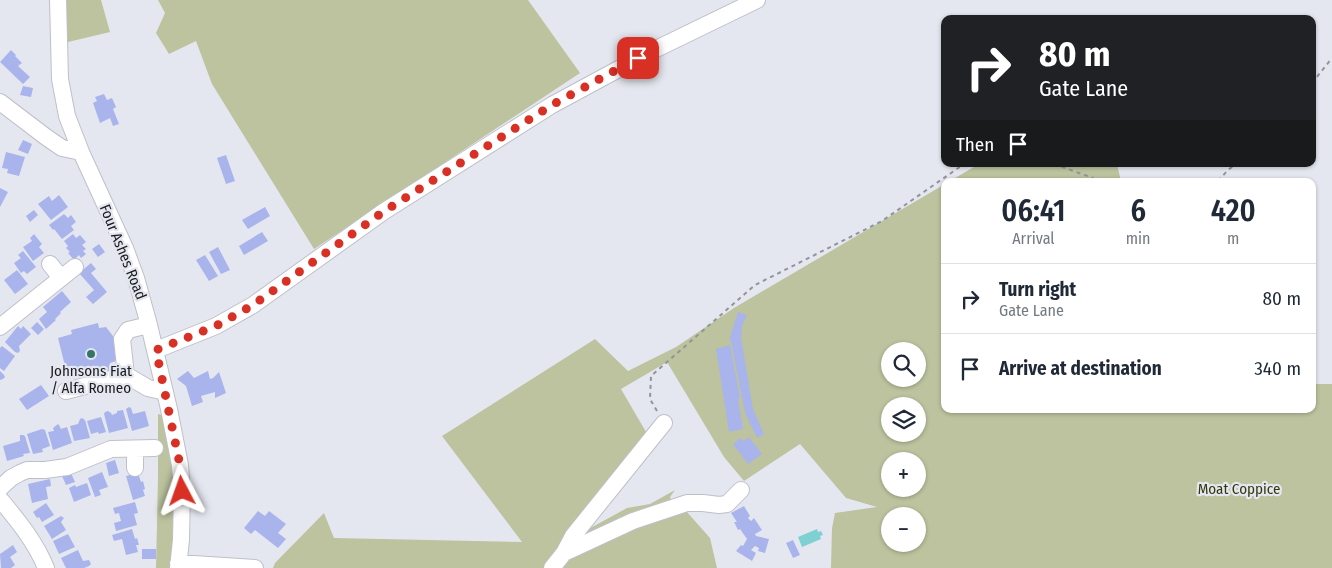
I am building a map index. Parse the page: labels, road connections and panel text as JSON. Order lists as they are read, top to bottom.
{
  "streets": {
    "street": ["Four Ashes Road"]
  },
  "parks": ["Moat Coppice"],
  "places": ["Johnsons Fiat / Alfa Romeo"],
  "page": {
    "turn": ["80 m", "Gate Lane"],
    "then": "Then",
    "eta": [
      "06:41",
      "Arrival",
      "6",
      "min",
      "420",
      "m"
    ],
    "list": [
      {
        "name": "Turn right",
        "note": "Gate Lane",
        "value": "80 m"
      },
      {
        "name": "Arrive at destination",
        "value": "340 m"
      }
    ],
    "map_buttons": ["+", "−"]
  }
}
